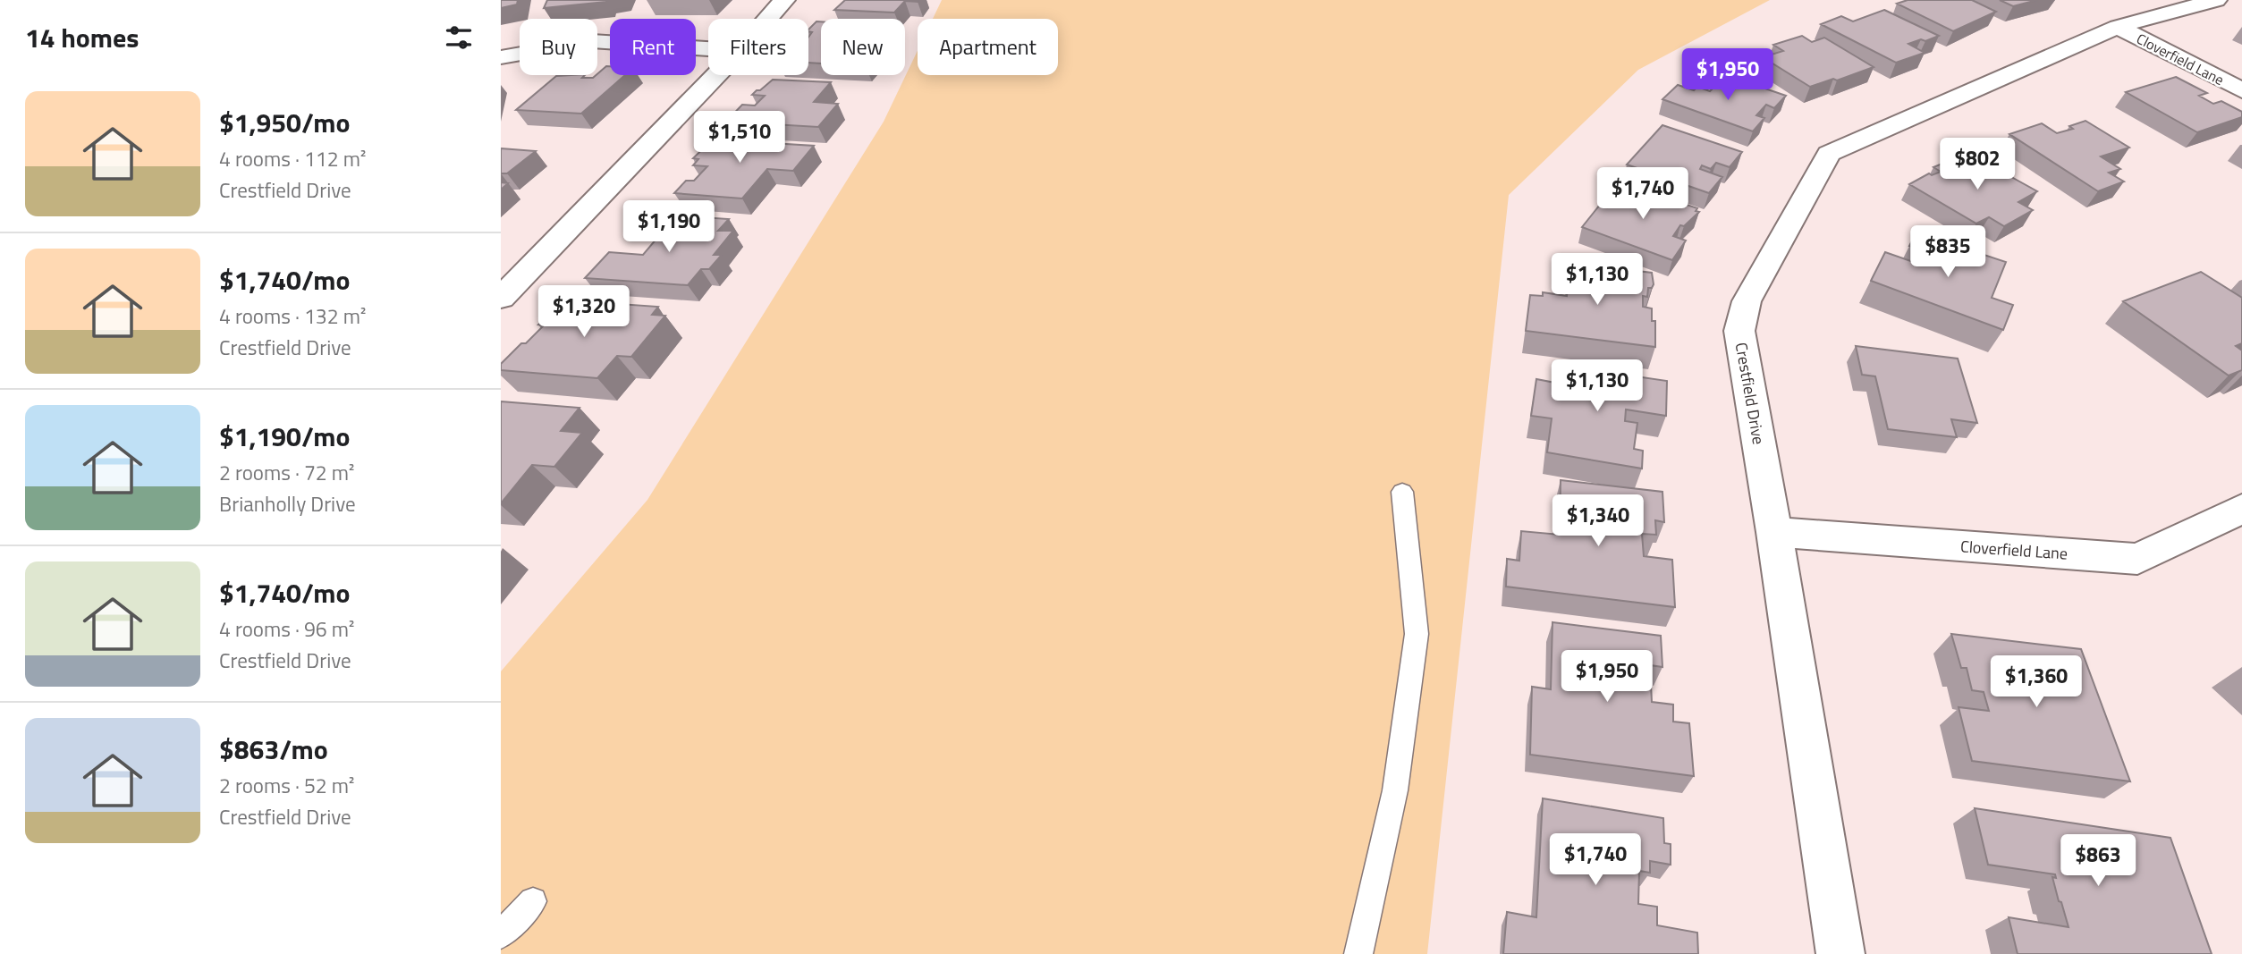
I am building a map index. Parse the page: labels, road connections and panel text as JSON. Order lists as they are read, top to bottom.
{
  "streets": {
    "street": ["Cloverfield Lane", "Crestfield Drive"]
  },
  "crossings": [
    ["Cloverfield Lane", "Crestfield Drive"]
  ],
  "page": {
    "heading": "14 homes",
    "chip": [
      "Buy",
      "Rent",
      "Filters",
      "New",
      "Apartment"
    ],
    "price": [
      "$1,950",
      "$1,510",
      "$802",
      "$1,740",
      "$1,190",
      "$835",
      "$1,130",
      "$1,320",
      "$1,130",
      "$1,340",
      "$1,950",
      "$1,360",
      "$1,740",
      "$863"
    ],
    "list": [
      {
        "name": "$1,950/mo",
        "note": "4 rooms · 112 m² · Crestfield Drive"
      },
      {
        "name": "$1,740/mo",
        "note": "4 rooms · 132 m² · Crestfield Drive"
      },
      {
        "name": "$1,190/mo",
        "note": "2 rooms · 72 m² · Brianholly Drive"
      },
      {
        "name": "$1,740/mo",
        "note": "4 rooms · 96 m² · Crestfield Drive"
      },
      {
        "name": "$863/mo",
        "note": "2 rooms · 52 m² · Crestfield Drive"
      }
    ]
  }
}
